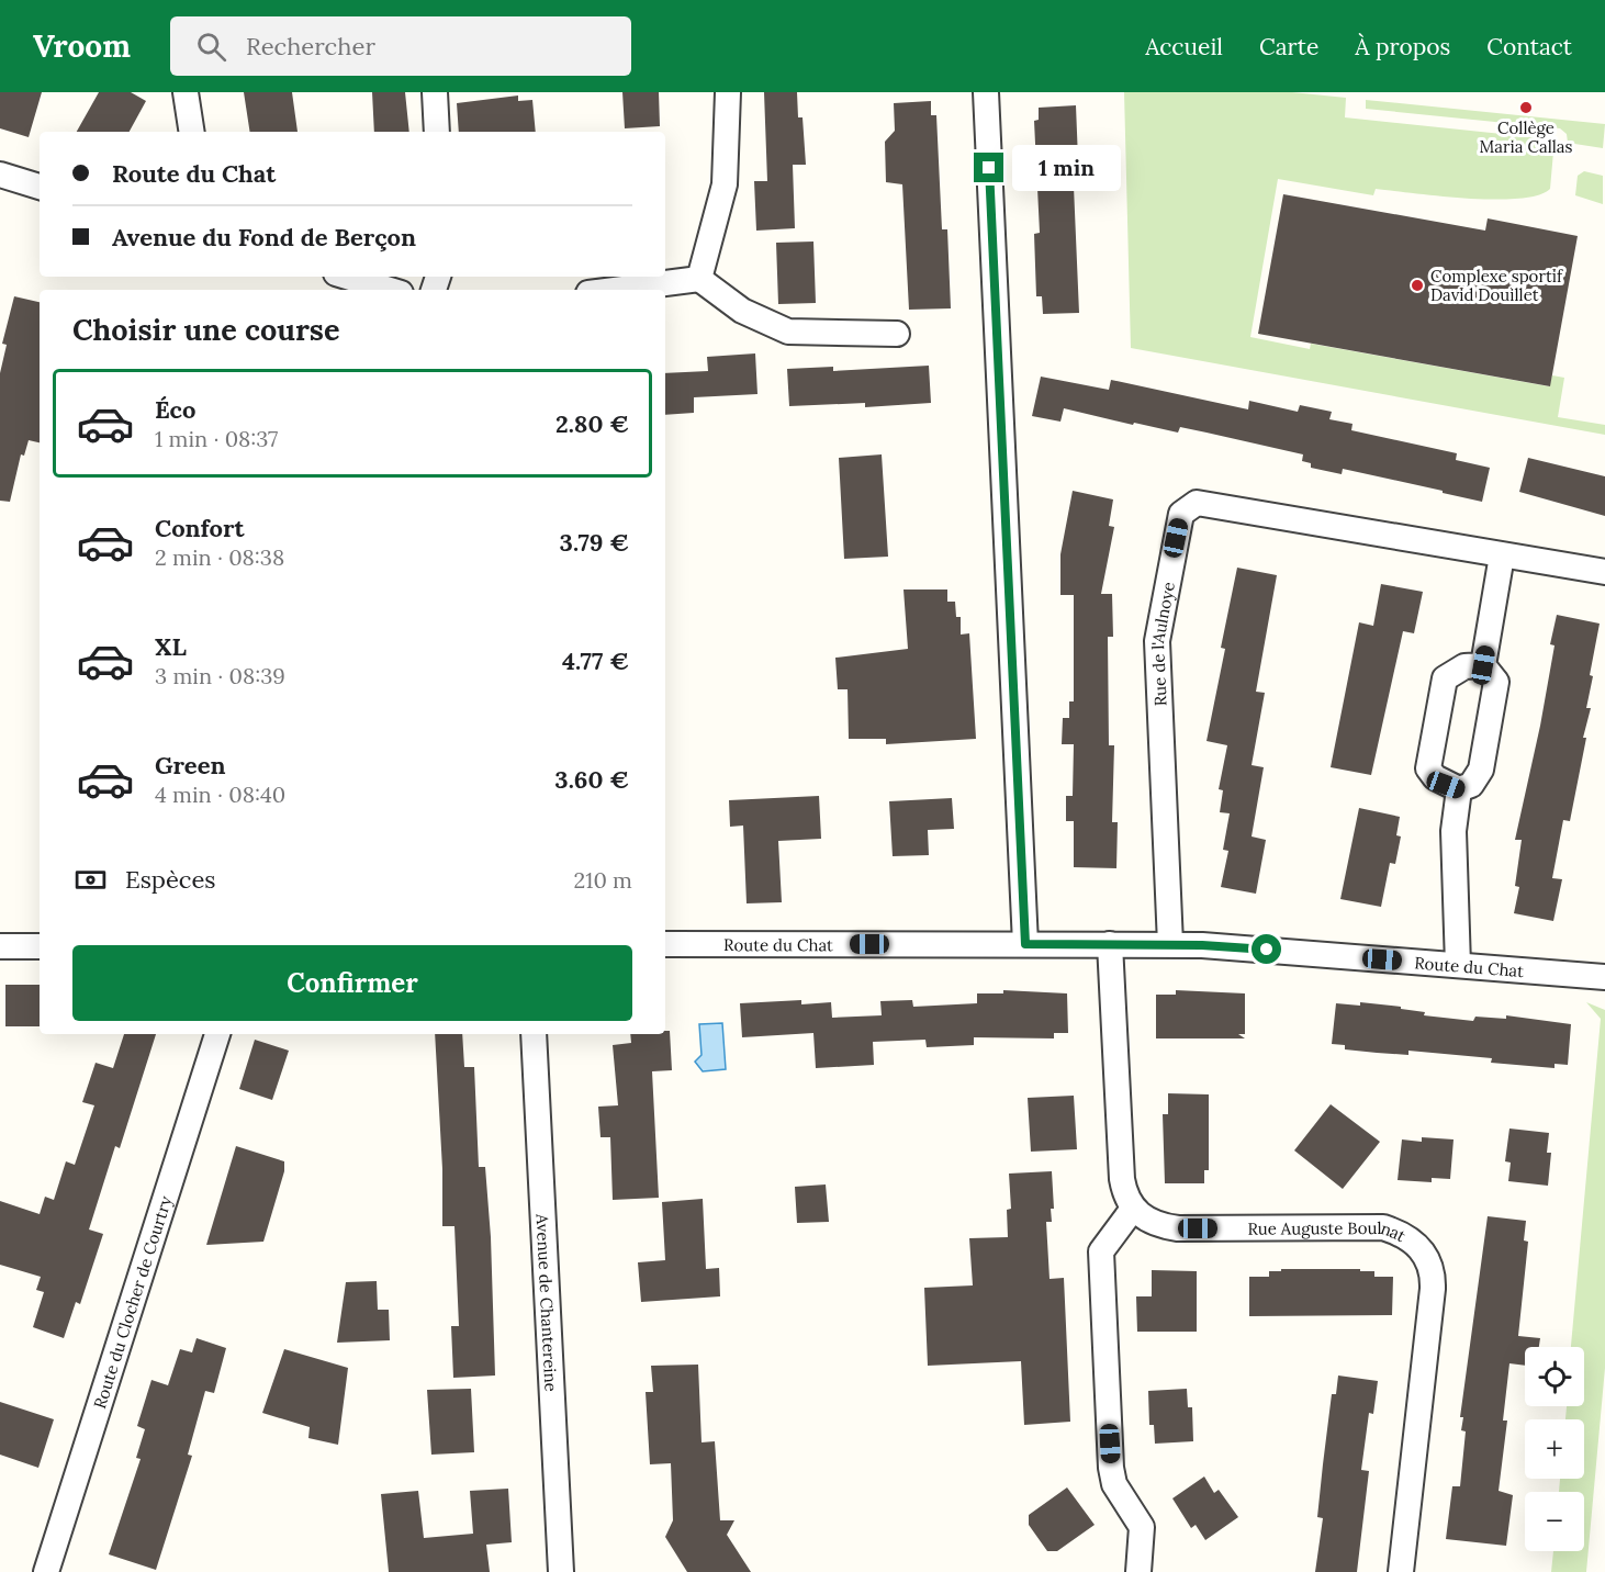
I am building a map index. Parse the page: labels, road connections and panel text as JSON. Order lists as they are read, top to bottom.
{
  "streets": {
    "street": [
      "Rue de l'Aulnoye",
      "Route du Chat",
      "Rue Auguste Boulnat",
      "Route du Clocher de Courtry",
      "Avenue de Chantereine"
    ]
  },
  "crossings": [
    ["Rue de l'Aulnoye", "Route du Chat"]
  ],
  "places": ["Collège Maria Callas", "Complexe sportif David Douillet"],
  "page": {
    "header": "Vroom",
    "search": "Rechercher",
    "nav": [
      "Accueil",
      "Carte",
      "À propos",
      "Contact"
    ],
    "banner": ["Route du Chat", "Avenue du Fond de Berçon"],
    "bubble": "1 min",
    "heading": "Choisir une course",
    "list": [
      {
        "name": "Éco",
        "note": "1 min · 08:37",
        "value": "2.80 €"
      },
      {
        "name": "Confort",
        "note": "2 min · 08:38",
        "value": "3.79 €"
      },
      {
        "name": "XL",
        "note": "3 min · 08:39",
        "value": "4.77 €"
      },
      {
        "name": "Green",
        "note": "4 min · 08:40",
        "value": "3.60 €"
      }
    ],
    "pay": ["Espèces", "210 m"],
    "buttons": "Confirmer",
    "map_buttons": ["+", "−"]
  }
}
